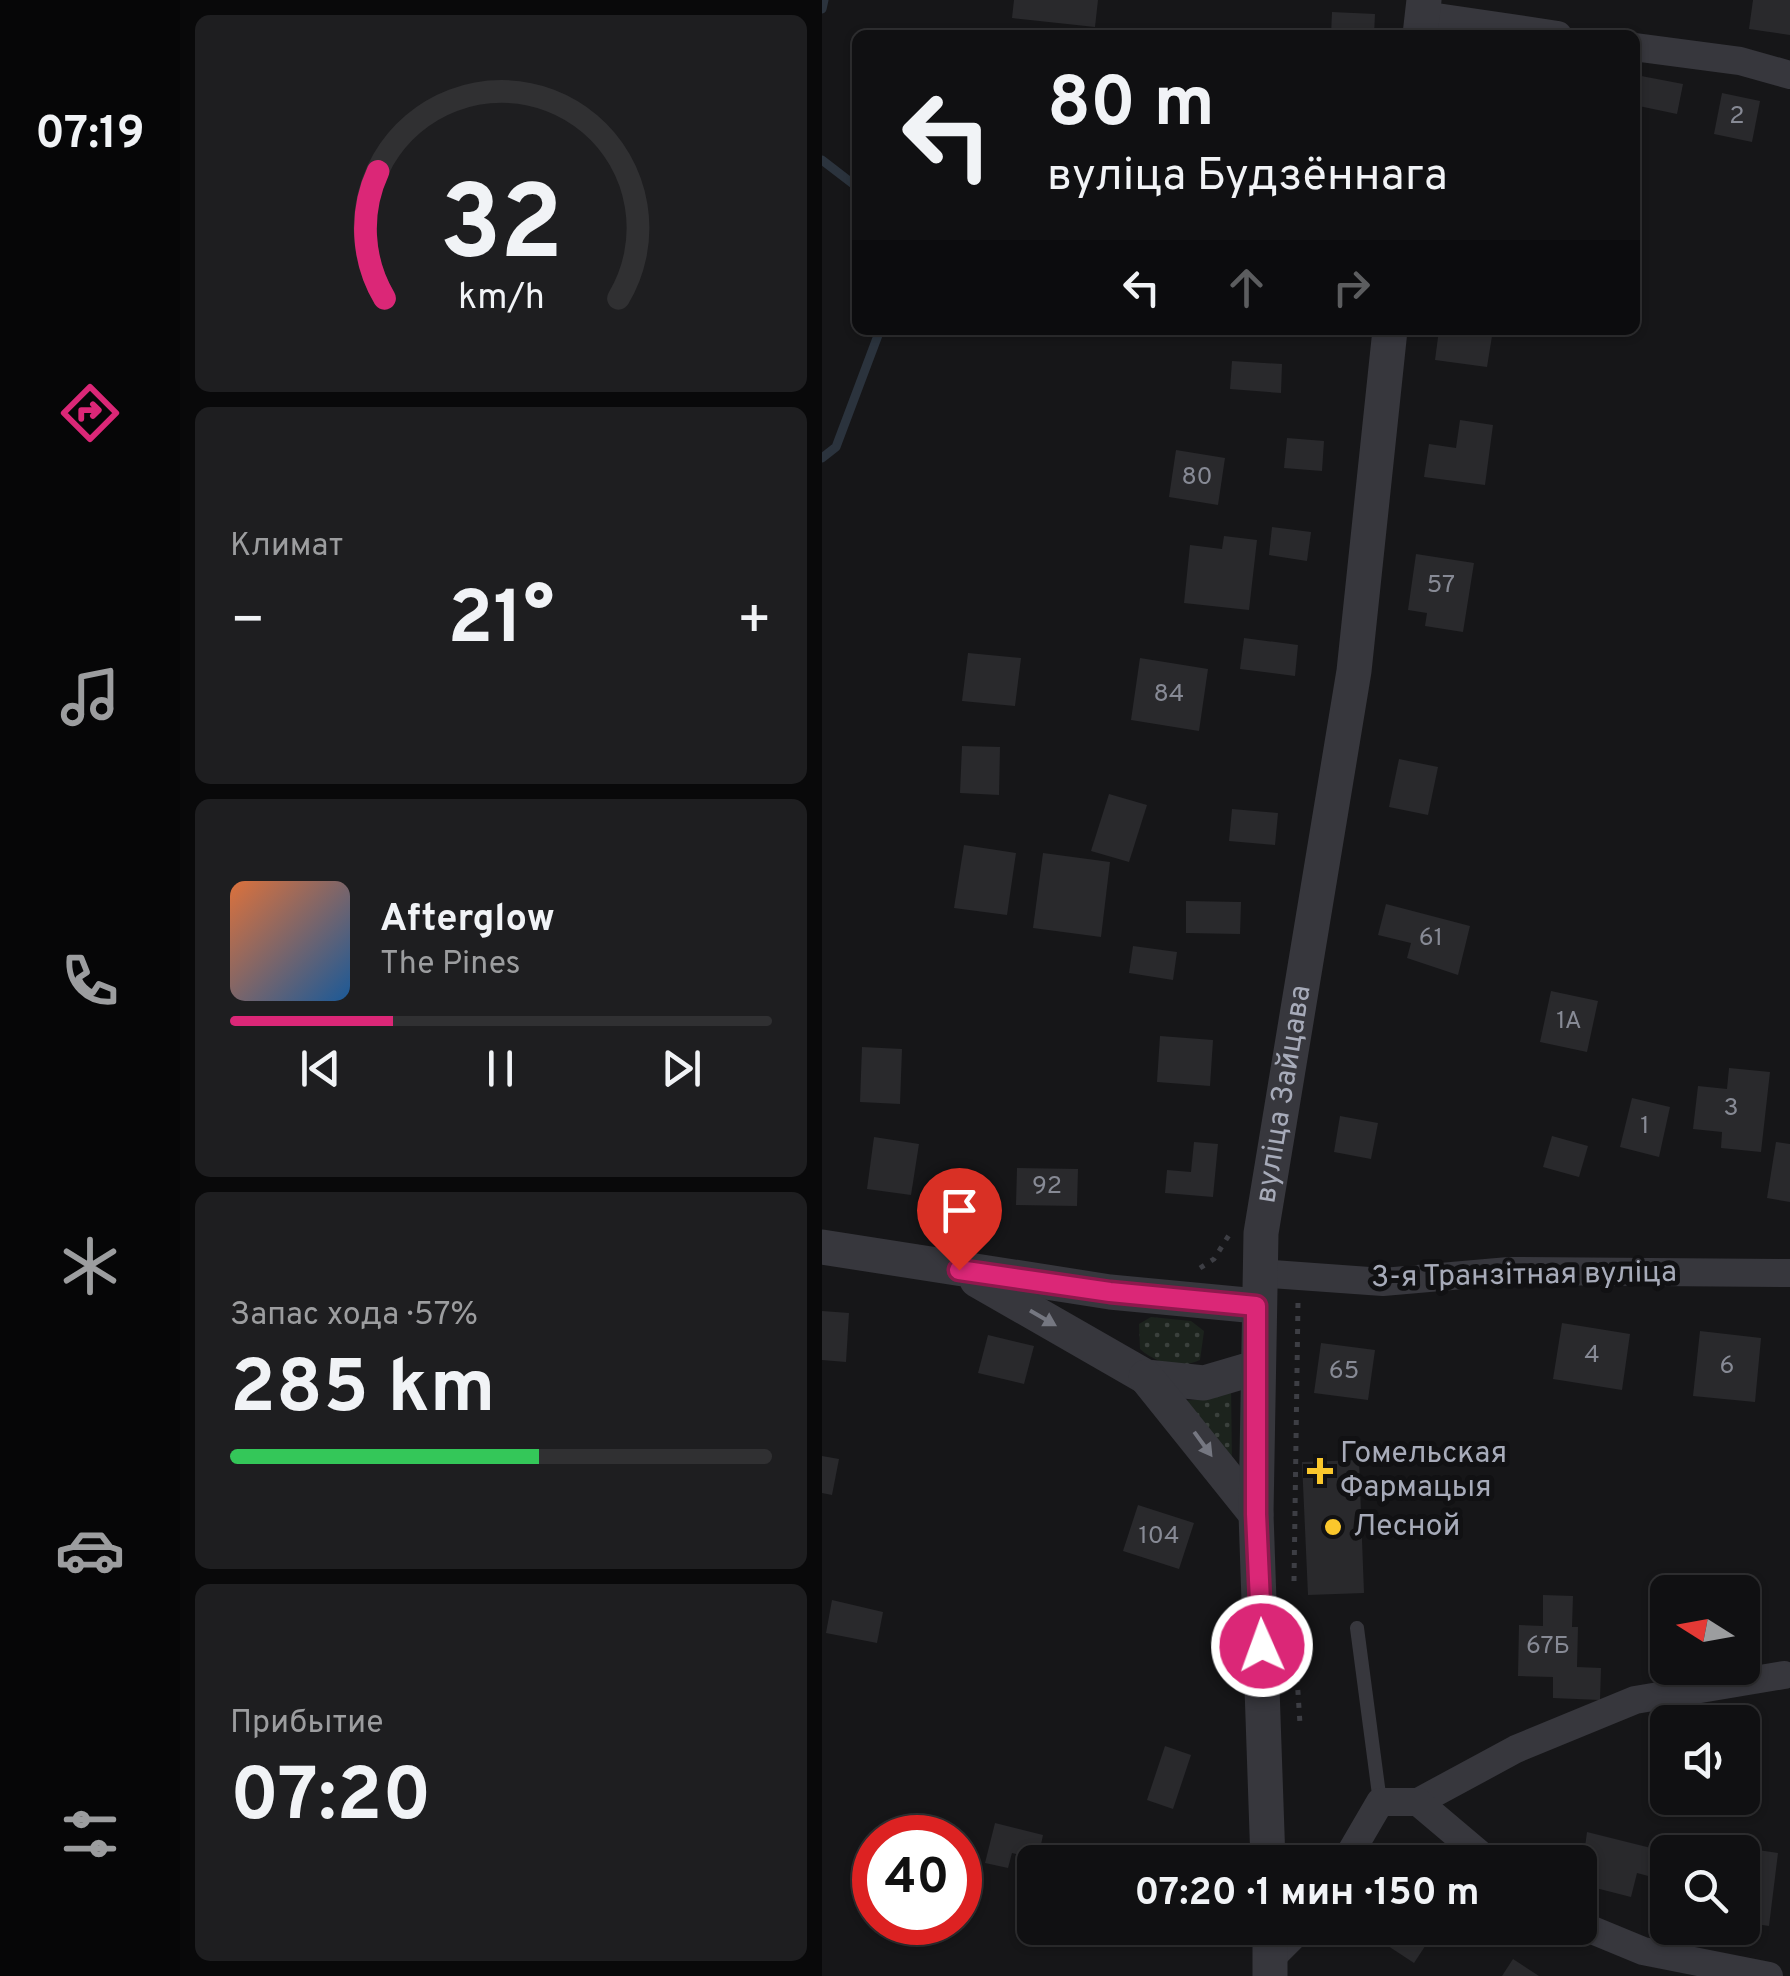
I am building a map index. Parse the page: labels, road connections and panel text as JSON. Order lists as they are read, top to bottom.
{
  "streets": {
    "street": ["вуліца Зайцава", "3-я Транзітная вуліца"]
  },
  "crossings": [
    ["вуліца Зайцава", "3-я Транзітная вуліца"]
  ],
  "places": {
    "health": ["Гомельская Фармацыя"],
    "other": ["Лесной"]
  },
  "house_numbers": [
    "2",
    "80",
    "57",
    "84",
    "61",
    "1А",
    "3",
    "1",
    "92",
    "4",
    "6",
    "65",
    "104",
    "67Б"
  ],
  "north": "left",
  "page": {
    "tabs": "07:19",
    "turn": ["80 m", "вуліца Будзённага"],
    "tile": [
      "Климат",
      ["Запас хода · 57%", "285 km"],
      ["Прибытие", "07:20"]
    ],
    "heat": ["−", "21°", "+"],
    "song": ["Afterglow", "The Pines"],
    "limit": "40",
    "trip": "07:20 · 1 мин · 150 m",
    "gauge": ["32", "km/h"]
  }
}
